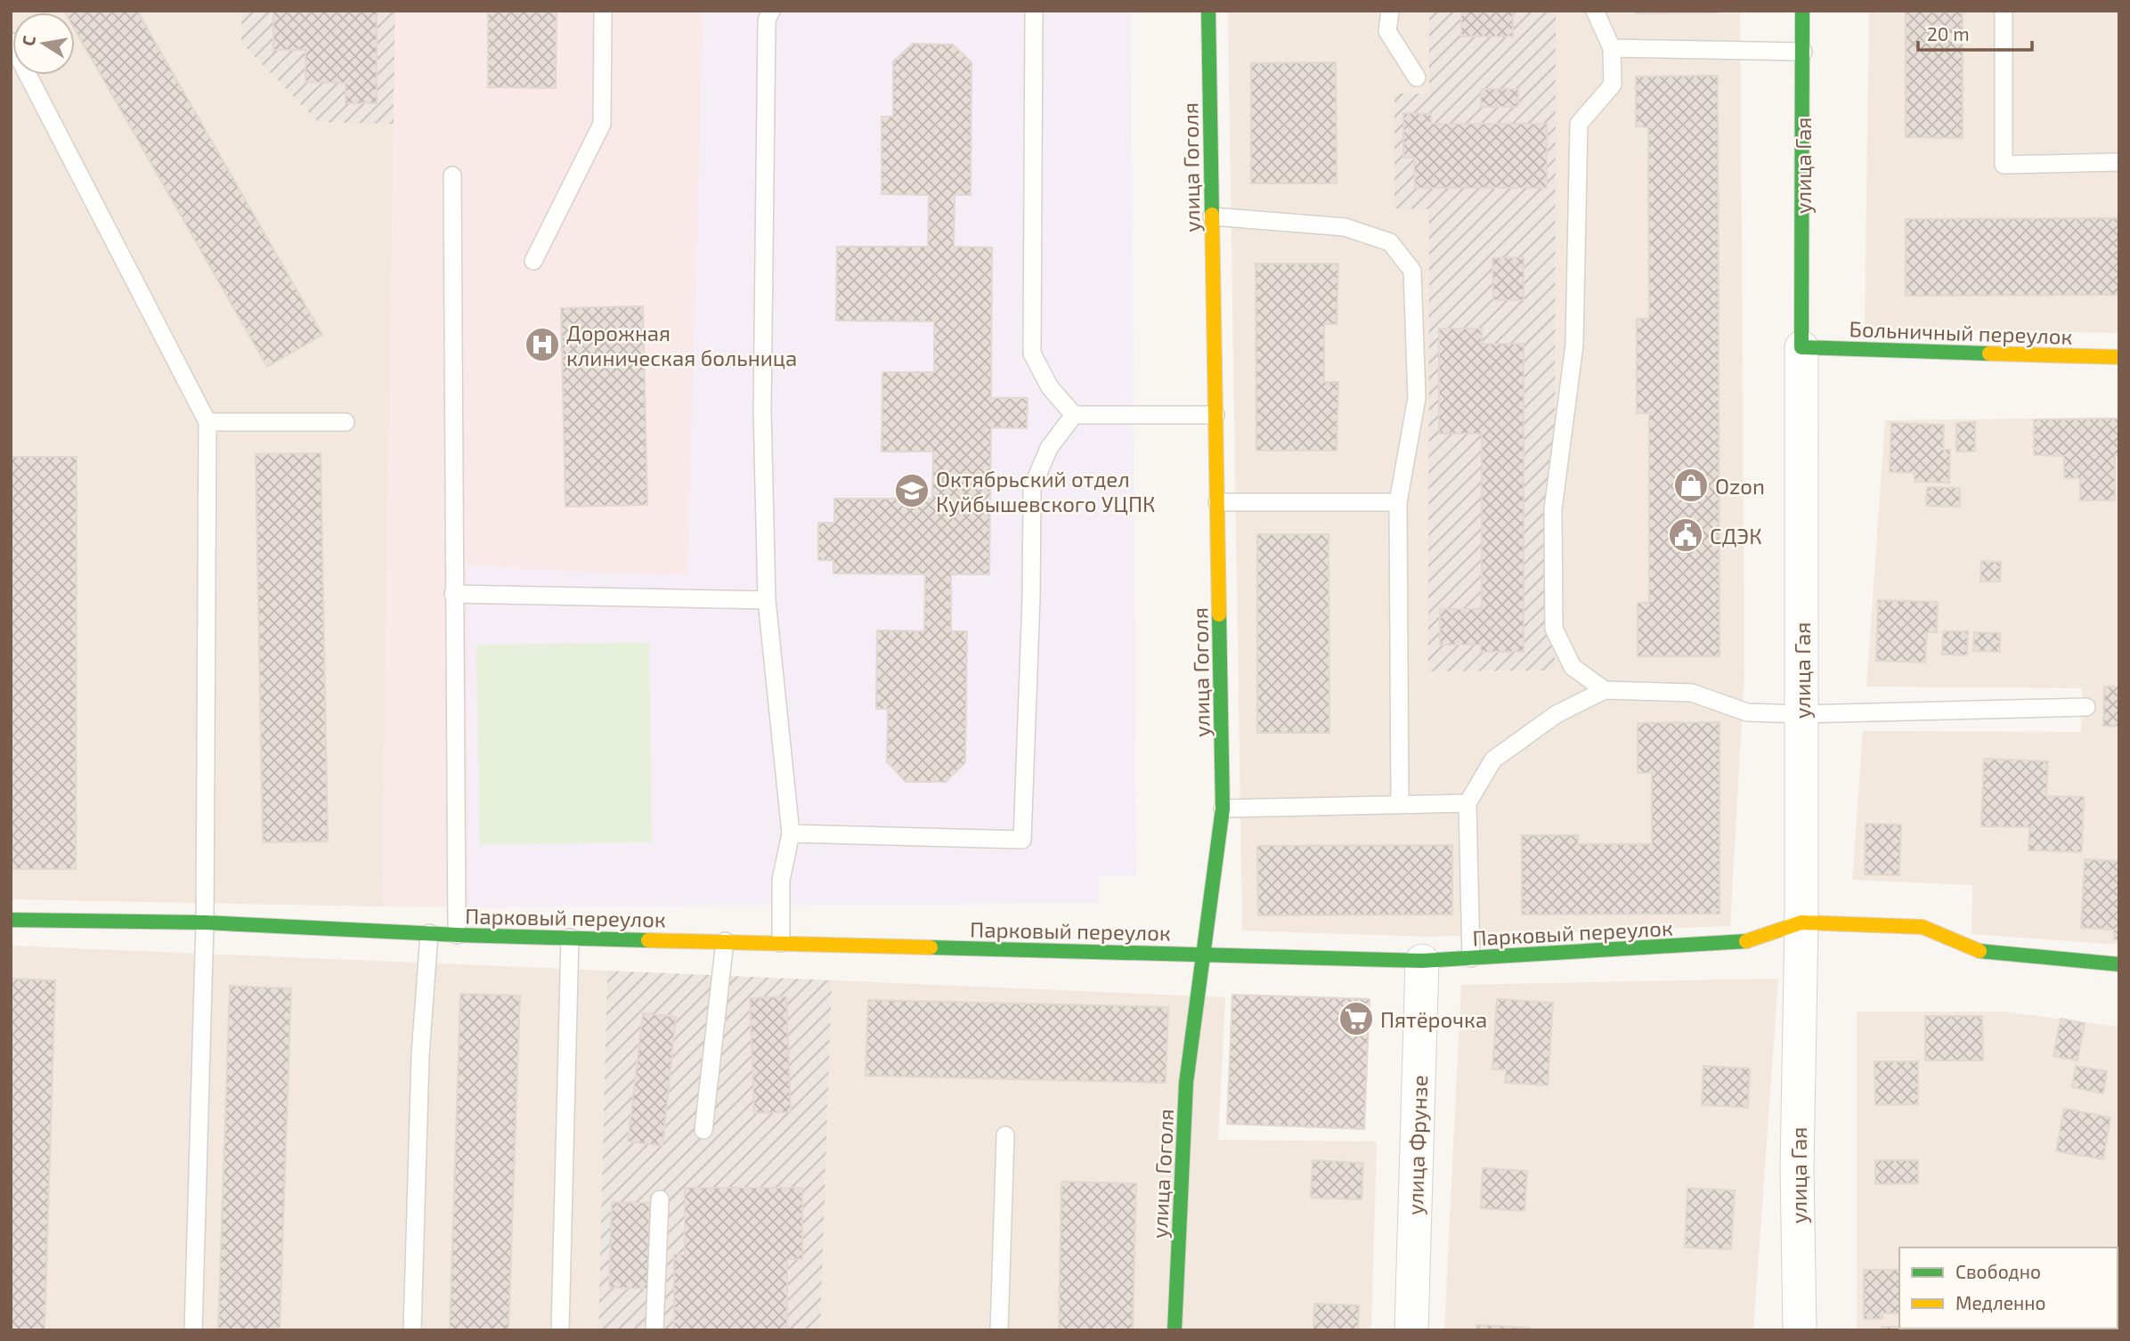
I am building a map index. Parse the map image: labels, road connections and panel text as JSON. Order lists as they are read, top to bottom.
{
  "streets": {
    "street": [
      "улица Гая",
      "улица Гоголя",
      "Больничный переулок",
      "Парковый переулок",
      "улица Фрунзе"
    ]
  },
  "crossings": [
    ["улица Гая", "Больничный переулок"],
    ["улица Гая", "Парковый переулок"],
    ["улица Гоголя", "Парковый переулок"],
    ["Парковый переулок", "улица Фрунзе"]
  ],
  "places": {
    "hospital": ["Дорожная клиническая больница"],
    "shop": ["Ozon"],
    "school or university": ["Октябрьский отдел Куйбышевского УЦПК"],
    "public building": ["СДЭК"],
    "supermarket": ["Пятёрочка"]
  },
  "legend": ["Свободно", "Медленно"],
  "scale_bar": "20 m",
  "north": "left"
}
